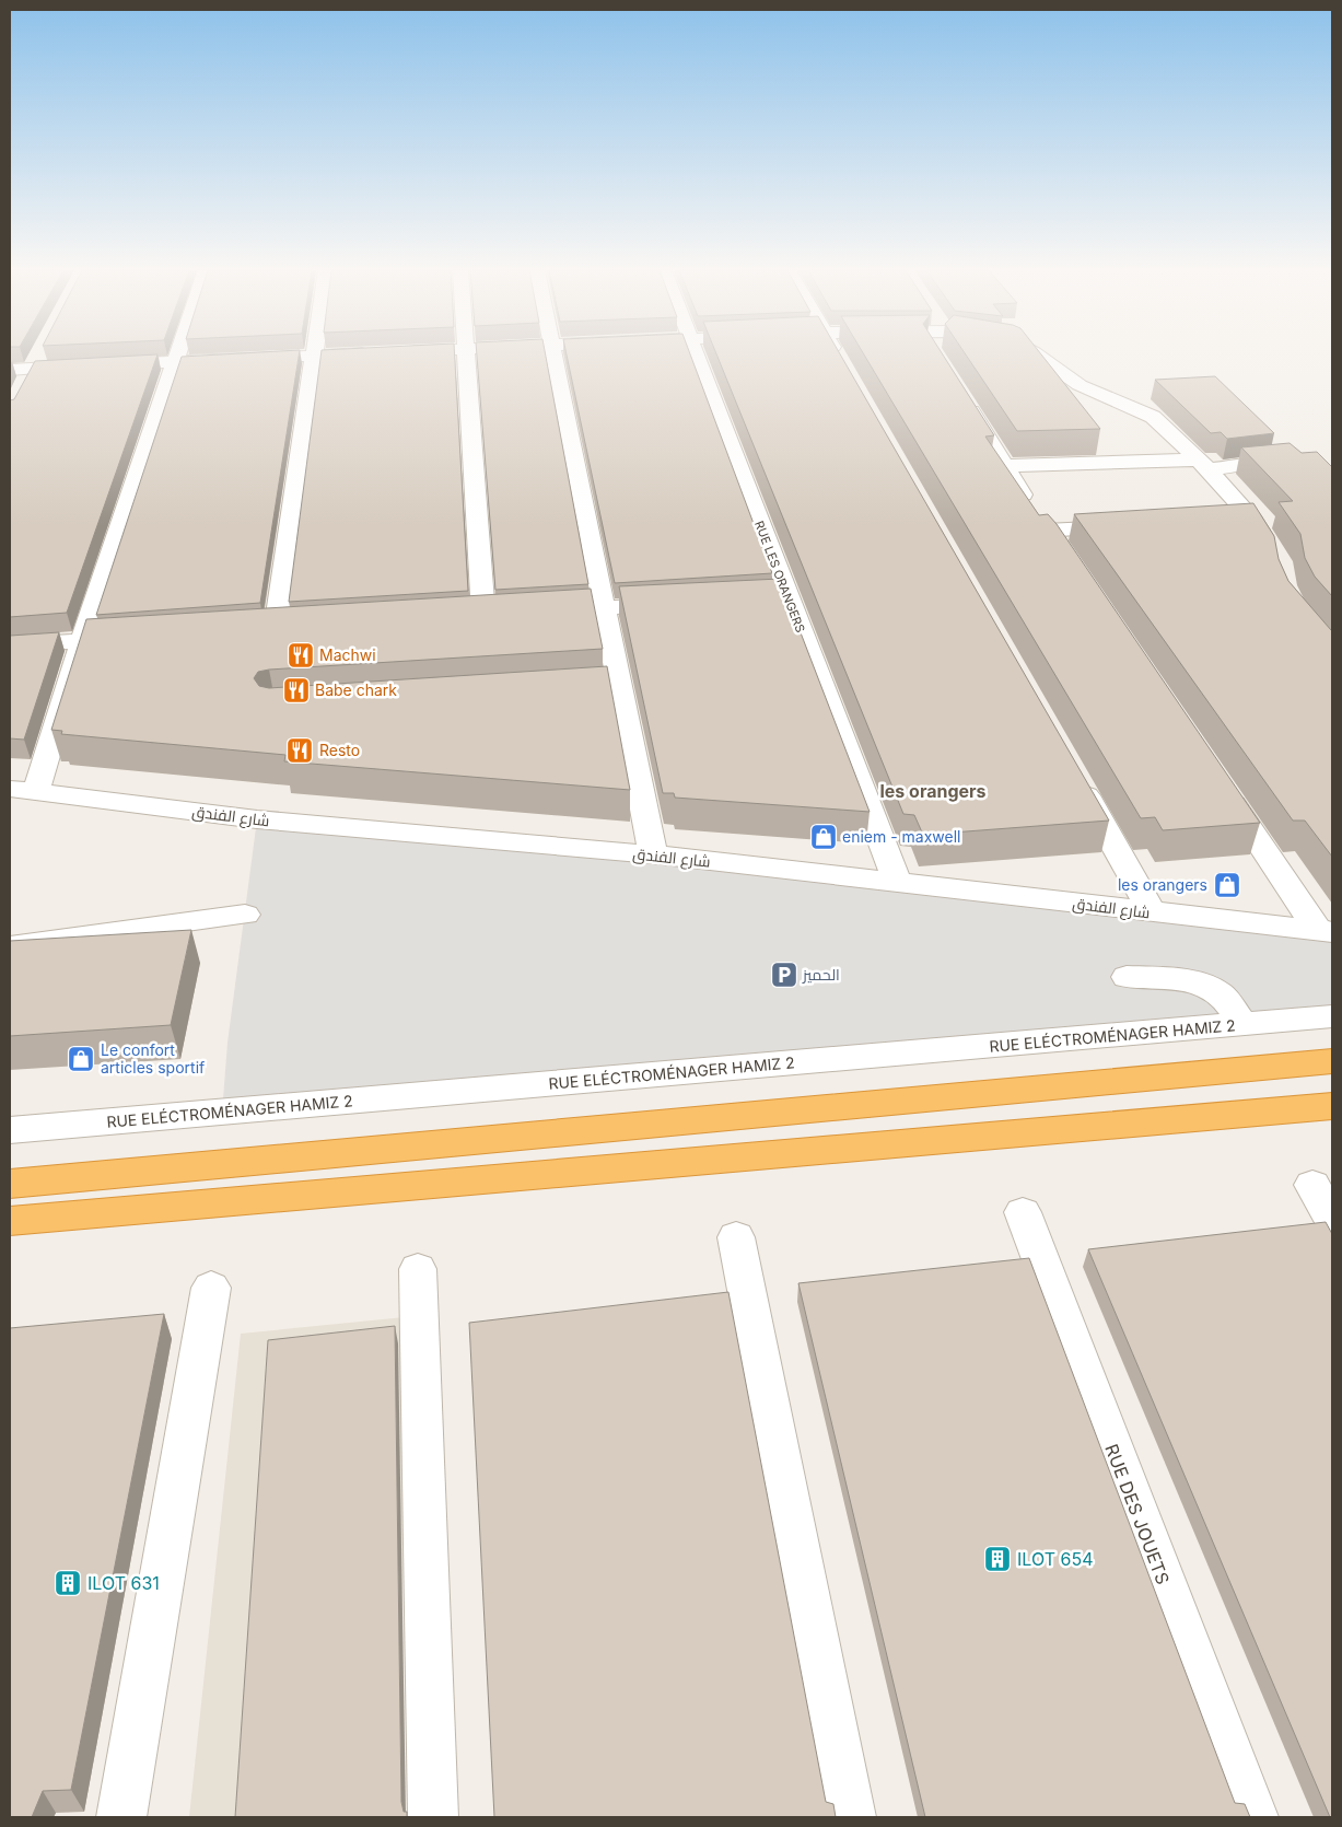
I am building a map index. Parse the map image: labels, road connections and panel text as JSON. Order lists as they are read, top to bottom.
{
  "streets": {
    "street": [
      "RUE LES ORANGERS",
      "شارع الفندق",
      "RUE ELÉCTROMÉNAGER HAMIZ 2",
      "RUE DES JOUETS"
    ]
  },
  "crossings": [
    ["RUE LES ORANGERS", "شارع الفندق"]
  ],
  "districts": ["les orangers"],
  "places": {
    "restaurant": ["Machwi", "Babe chark", "Resto"],
    "shop": ["eniem - maxwell", "les orangers", "Le confort articles sportif"],
    "parking": ["الحميز"],
    "building": ["ILOT 654", "ILOT 631"]
  }
}
